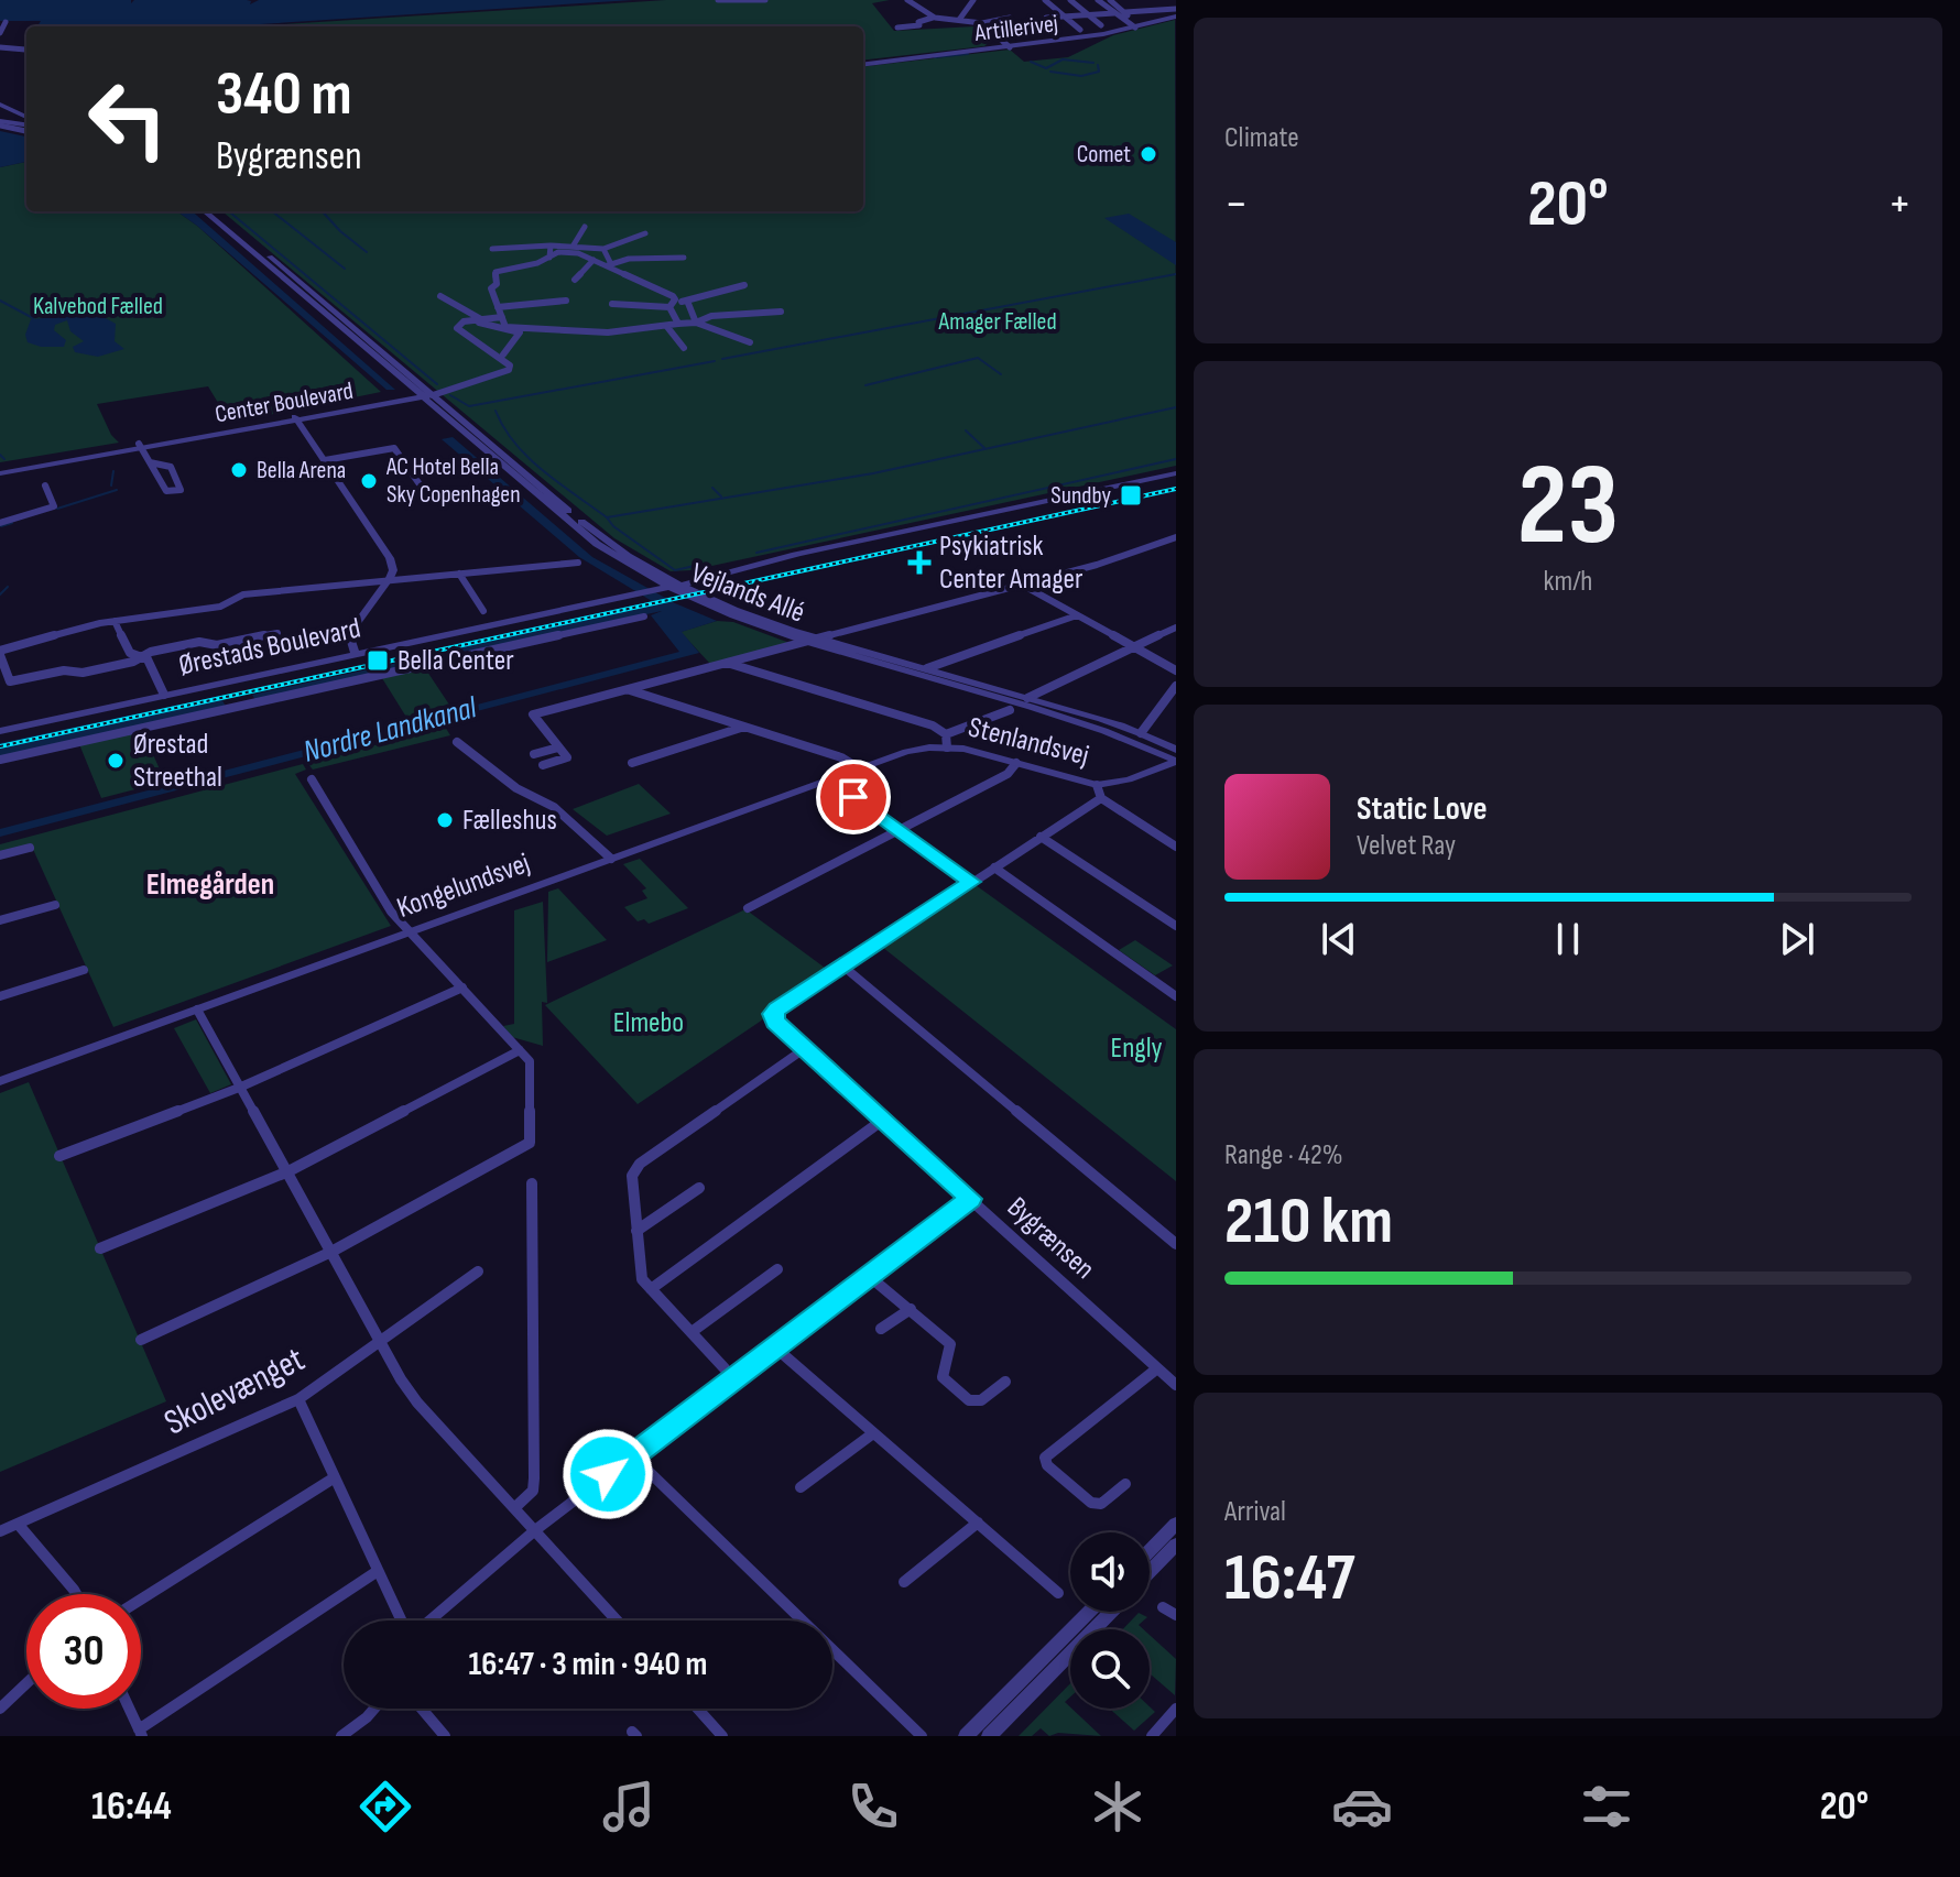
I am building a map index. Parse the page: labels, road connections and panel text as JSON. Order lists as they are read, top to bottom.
{
  "streets": {
    "street": [
      "Artillerivej",
      "Center Boulevard",
      "Vejlands Allé",
      "Ørestads Boulevard",
      "Stenlandsvej",
      "Kongelundsvej",
      "Bygrænsen",
      "Skolevænget"
    ]
  },
  "crossings": [
    ["Center Boulevard", "Vejlands Allé"],
    ["Vejlands Allé", "Ørestads Boulevard"],
    ["Stenlandsvej", "Kongelundsvej"]
  ],
  "districts": ["Elmegården"],
  "water": ["Nordre Landkanal"],
  "parks": [
    "Kalvebod Fælled",
    "Amager Fælled",
    "Elmebo",
    "Engly"
  ],
  "places": {
    "other": [
      "Comet",
      "Bella Arena",
      "AC Hotel Bella Sky Copenhagen",
      "Ørestad Streethal",
      "Fælleshus"
    ],
    "transit": ["Sundby", "Bella Center"],
    "health": ["Psykiatrisk Center Amager"]
  },
  "page": {
    "tile": [
      "Climate",
      ["23", "km/h"],
      ["Range · 42%", "210 km"],
      ["Arrival", "16:47"]
    ],
    "turn": ["340 m", "Bygrænsen"],
    "heat": ["−", "20°", "+"],
    "song": ["Static Love", "Velvet Ray"],
    "limit": "30",
    "trip": "16:47 · 3 min · 940 m",
    "tabs": ["16:44", "20°"]
  }
}
